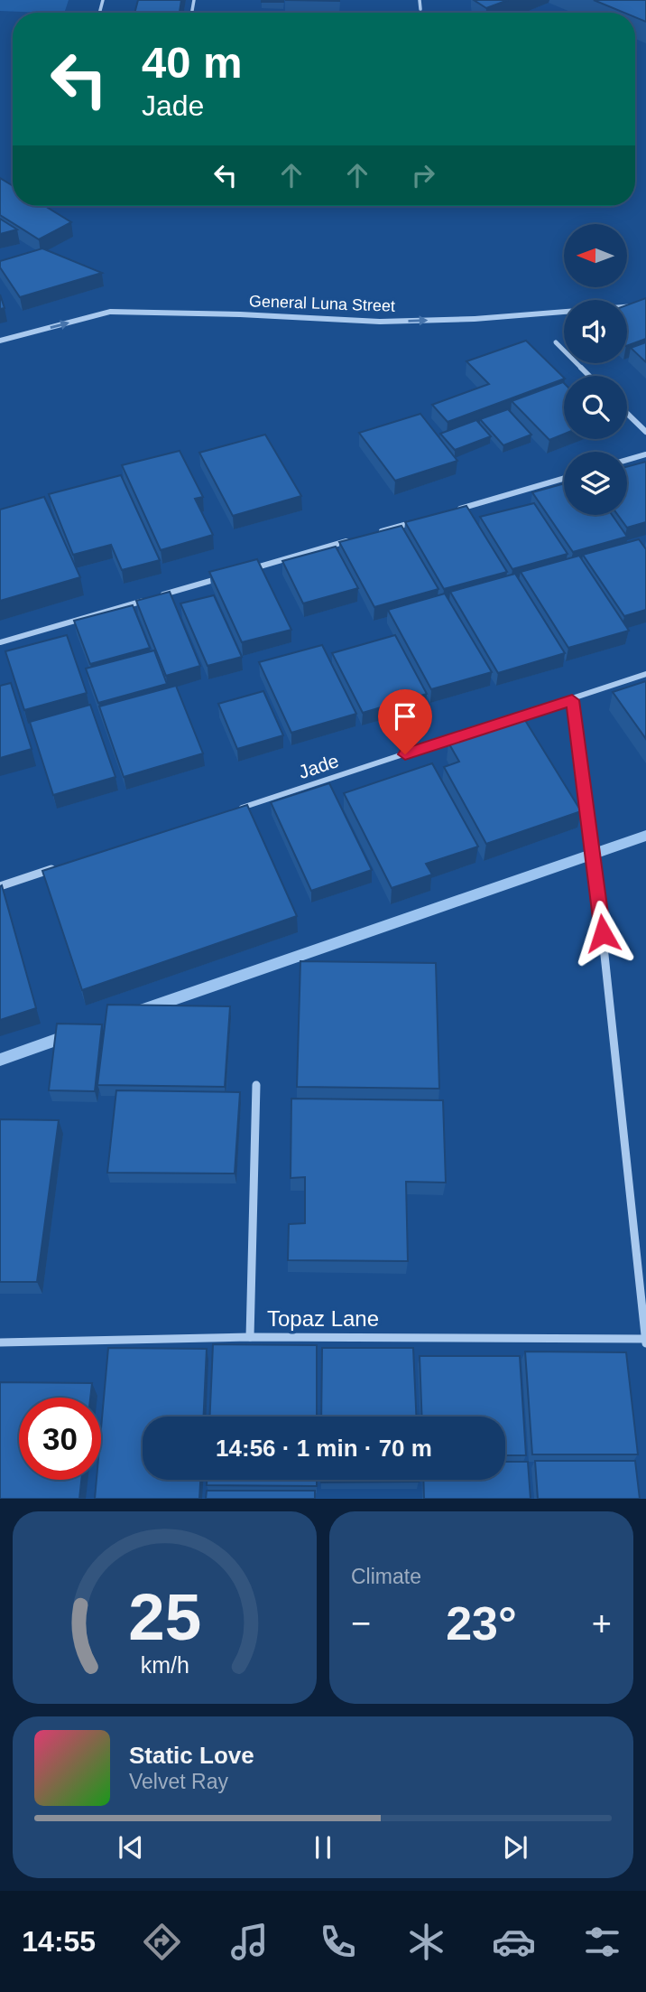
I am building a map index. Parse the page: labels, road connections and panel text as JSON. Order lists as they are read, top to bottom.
{
  "streets": {
    "street": ["General Luna Street", "Jade", "Topaz Lane"]
  },
  "one_way": ["General Luna Street"],
  "north": "left",
  "page": {
    "turn": ["40 m", "Jade"],
    "limit": "30",
    "trip": "14:56 · 1 min · 70 m",
    "tile": "Climate",
    "heat": ["−", "23°", "+"],
    "song": ["Static Love", "Velvet Ray"],
    "tabs": "14:55",
    "gauge": ["25", "km/h"]
  }
}
